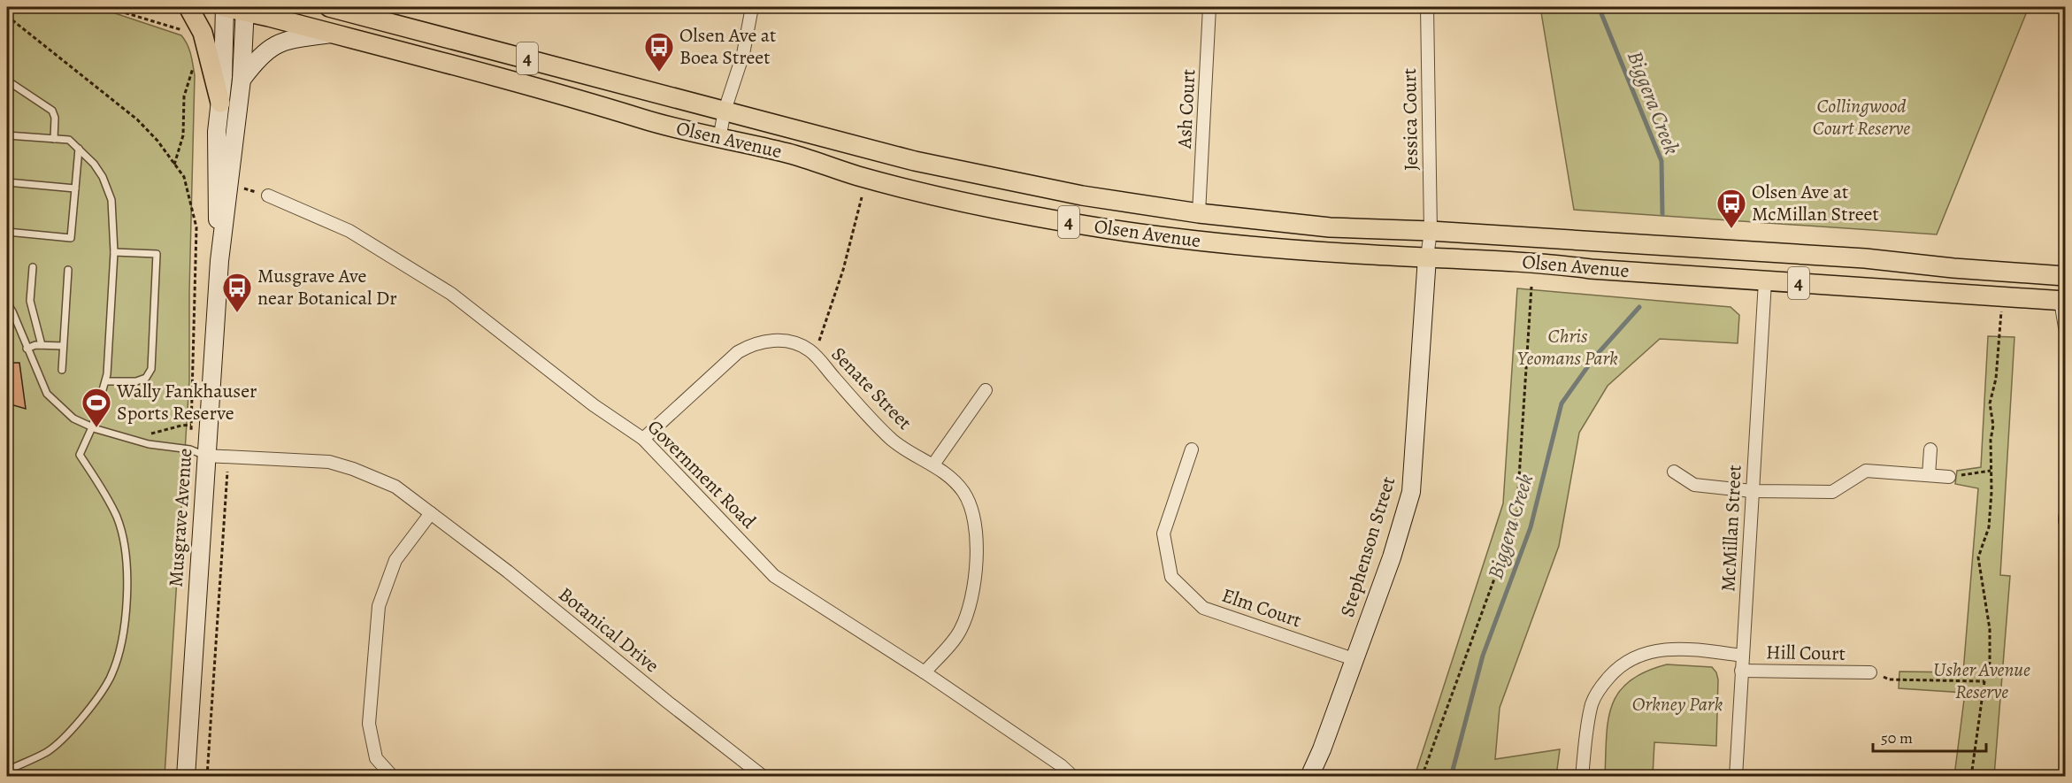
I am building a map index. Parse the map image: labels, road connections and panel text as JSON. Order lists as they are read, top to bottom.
{
  "streets": {
    "main road": [
      "4",
      "Olsen Avenue",
      "Musgrave Avenue",
      "Stephenson Street"
    ],
    "street": [
      "Ash Court",
      "Jessica Court",
      "Senate Street",
      "Government Road",
      "McMillan Street",
      "Elm Court",
      "Botanical Drive",
      "Hill Court"
    ]
  },
  "crossings": [
    ["Ash Court", "Olsen Avenue"],
    ["Jessica Court", "Olsen Avenue"],
    ["Jessica Court", "Stephenson Street"],
    ["Olsen Avenue", "Musgrave Avenue"],
    ["Olsen Avenue", "McMillan Street"],
    ["Olsen Avenue", "Stephenson Street"],
    ["Senate Street", "Government Road"],
    ["Musgrave Avenue", "Botanical Drive"],
    ["McMillan Street", "Hill Court"],
    ["Stephenson Street", "Elm Court"]
  ],
  "water": ["Biggera Creek"],
  "parks": [
    "Collingwood Court Reserve",
    "Chris Yeomans Park",
    "Usher Avenue Reserve",
    "Orkney Park"
  ],
  "places": {
    "bus stop": ["Olsen Ave at Boea Street", "Olsen Ave at McMillan Street", "Musgrave Ave near Botanical Dr"],
    "sports": ["Wally Fankhauser Sports Reserve"]
  },
  "scale_bar": "50 m"
}
